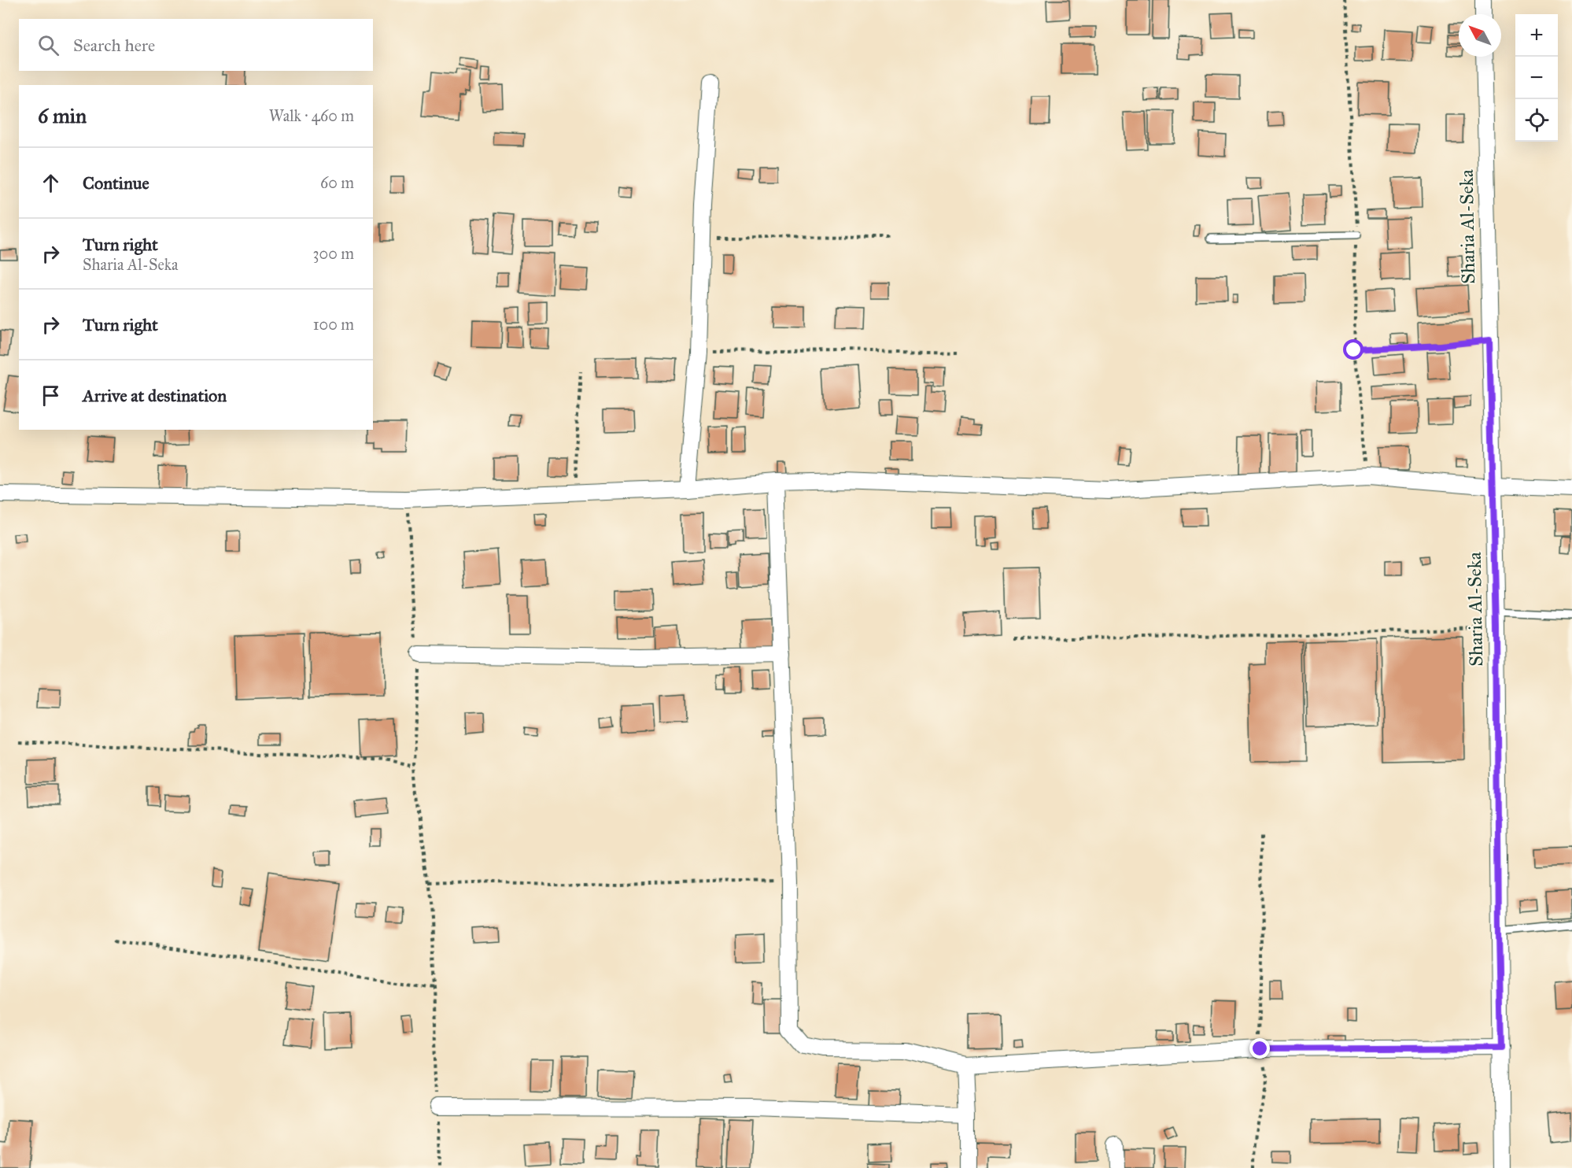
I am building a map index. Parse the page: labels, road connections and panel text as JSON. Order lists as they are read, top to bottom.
{
  "streets": {
    "street": ["Sharia Al-Seka"]
  },
  "north": "top left",
  "page": {
    "map_buttons": ["+", "−"],
    "search": "Search here",
    "heading": ["6 min", "Walk · 460 m"],
    "list": [
      ["Continue", "60 m"],
      ["Turn right", "Sharia Al-Seka", "300 m"],
      ["Turn right", "100 m"],
      "Arrive at destination"
    ]
  }
}
